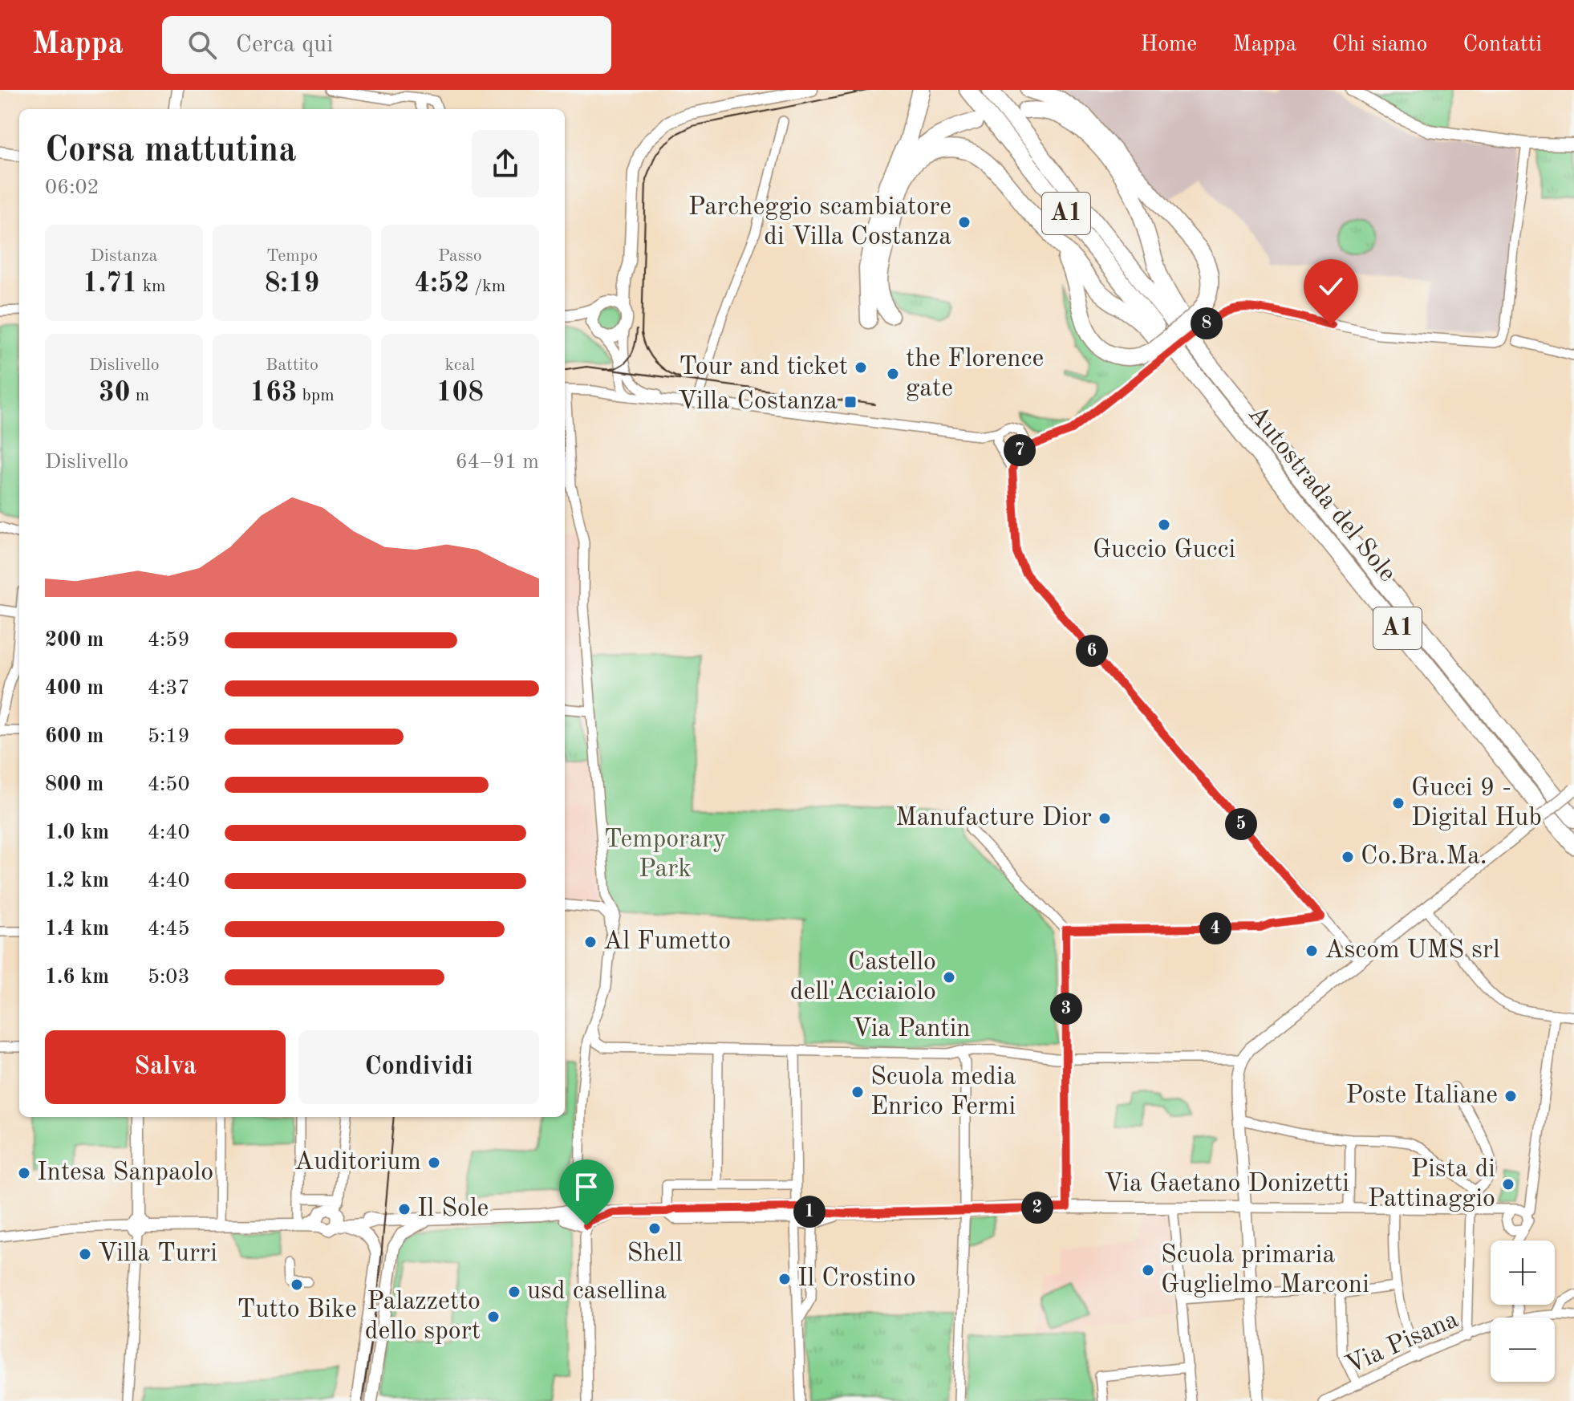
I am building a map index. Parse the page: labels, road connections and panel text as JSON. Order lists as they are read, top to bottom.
{
  "streets": {
    "highway": ["A1", "Autostrada del Sole"],
    "street": ["Via Pantin", "Via Gaetano Donizetti", "Via Pisana"]
  },
  "parks": ["Temporary Park"],
  "places": {
    "other": [
      "Parcheggio scambiatore di Villa Costanza",
      "Tour and ticket",
      "the Florence gate",
      "Guccio Gucci",
      "Gucci 9 - Digital Hub",
      "Manufacture Dior",
      "Co.Bra.Ma.",
      "Al Fumetto",
      "Ascom UMS srl",
      "Castello dell'Acciaiolo",
      "Scuola media Enrico Fermi",
      "Poste Italiane",
      "Auditorium",
      "Intesa Sanpaolo",
      "Pista di Pattinaggio",
      "Il Sole",
      "Shell",
      "Villa Turri",
      "Scuola primaria Guglielmo Marconi",
      "Il Crostino",
      "Tutto Bike",
      "usd casellina",
      "Palazzetto dello sport"
    ],
    "transit": ["Villa Costanza"]
  },
  "page": {
    "header": "Mappa",
    "search": "Cerca qui",
    "nav": [
      "Home",
      "Mappa",
      "Chi siamo",
      "Contatti"
    ],
    "heading": ["Corsa mattutina", "06:02"],
    "stats": [
      ["Distanza", "1.71 km"],
      ["Tempo", "8:19"],
      ["Passo", "4:52 /km"],
      ["Dislivello", "30 m"],
      ["Battito", "163 bpm"],
      ["kcal", "108"]
    ],
    "pins": [
      "8",
      "7",
      "6",
      "5",
      "4",
      "3",
      "2",
      "1"
    ],
    "chart": ["Dislivello", "64–91 m"],
    "list": [
      {
        "name": "200 m",
        "note": "4:59"
      },
      {
        "name": "400 m",
        "note": "4:37"
      },
      {
        "name": "600 m",
        "note": "5:19"
      },
      {
        "name": "800 m",
        "note": "4:50"
      },
      {
        "name": "1.0 km",
        "note": "4:40"
      },
      {
        "name": "1.2 km",
        "note": "4:40"
      },
      {
        "name": "1.4 km",
        "note": "4:45"
      },
      {
        "name": "1.6 km",
        "note": "5:03"
      }
    ],
    "buttons": ["Salva", "Condividi"],
    "map_buttons": ["+", "−"]
  }
}
